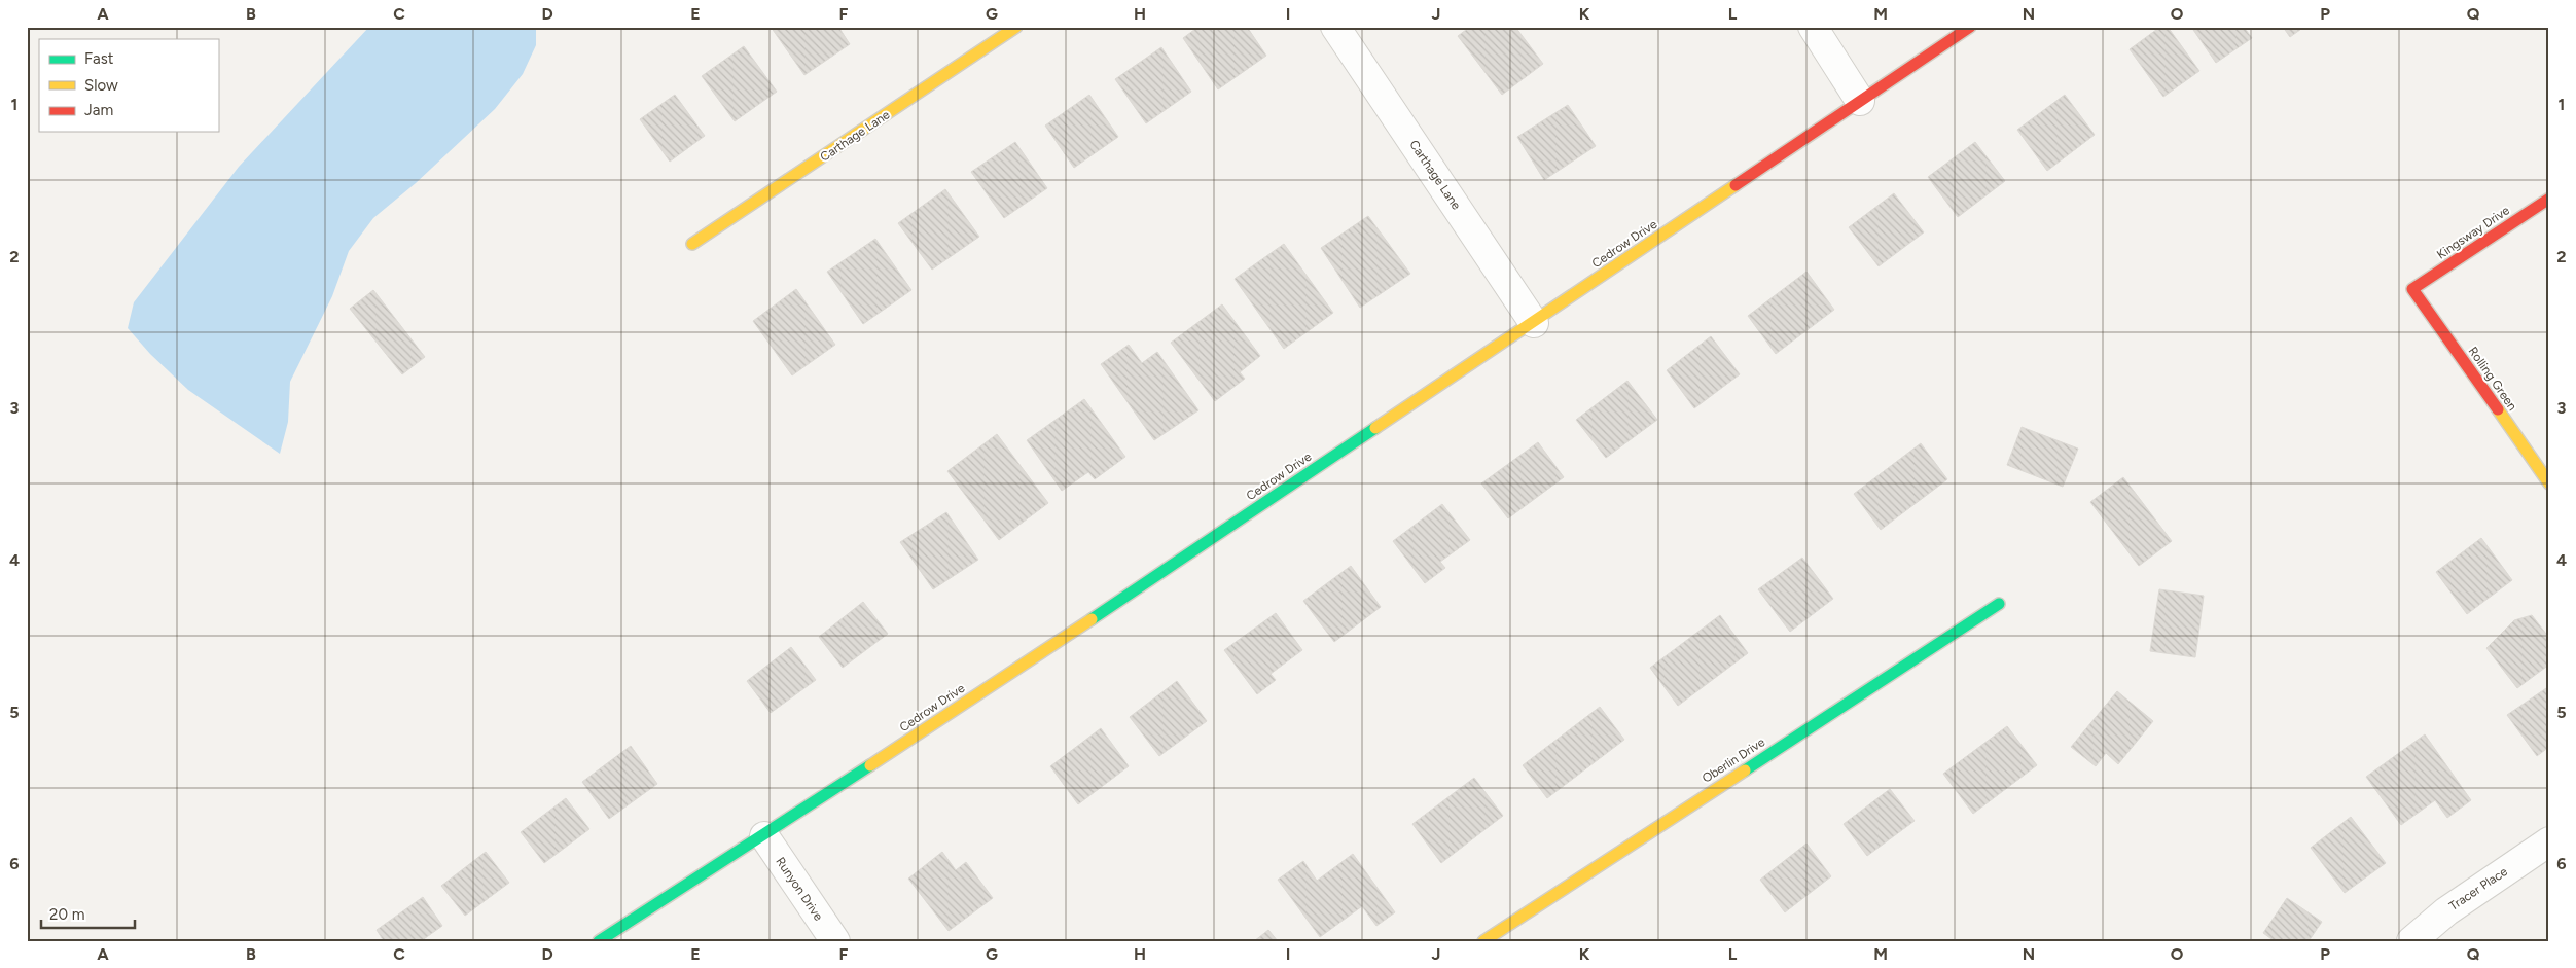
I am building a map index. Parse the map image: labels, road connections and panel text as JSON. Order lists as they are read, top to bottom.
{
  "streets": {
    "street": [
      "Carthage Lane",
      "Kingsway Drive",
      "Cedrow Drive",
      "Rolling Green",
      "Oberlin Drive",
      "Runyon Drive",
      "Tracer Place"
    ]
  },
  "crossings": [
    ["Carthage Lane", "Cedrow Drive"],
    ["Kingsway Drive", "Rolling Green"],
    ["Cedrow Drive", "Runyon Drive"]
  ],
  "legend": ["Fast", "Slow", "Jam"],
  "scale_bar": "20 m",
  "grid": {
    "columns": [
      "A",
      "B",
      "C",
      "D",
      "E",
      "F",
      "G",
      "H",
      "I",
      "J",
      "K",
      "L",
      "M",
      "N",
      "O",
      "P",
      "Q"
    ],
    "rows": [
      "1",
      "2",
      "3",
      "4",
      "5",
      "6"
    ]
  }
}
